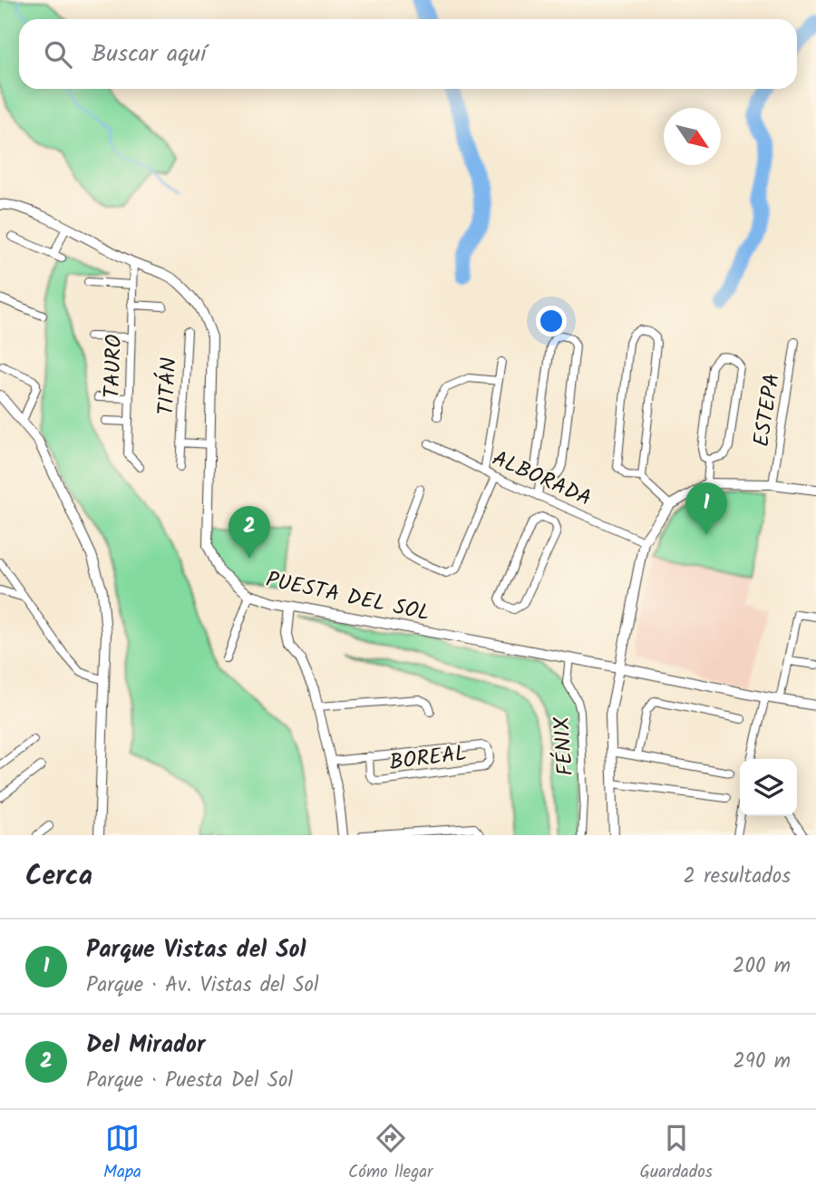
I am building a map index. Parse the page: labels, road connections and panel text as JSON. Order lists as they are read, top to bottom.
{
  "streets": {
    "street": [
      "TAURO",
      "TITÁN",
      "ESTEPA",
      "ALBORADA",
      "PUESTA DEL SOL",
      "FÉNIX",
      "BOREAL"
    ]
  },
  "crossings": [
    ["TAURO", "PUESTA DEL SOL"],
    ["TITÁN", "PUESTA DEL SOL"],
    ["PUESTA DEL SOL", "FÉNIX"]
  ],
  "north": "bottom right",
  "page": {
    "search": "Buscar aquí",
    "pins": ["1", "2"],
    "heading": ["Cerca", "2 resultados"],
    "list": [
      {
        "mark": "1",
        "name": "Parque Vistas del Sol",
        "note": "Parque · Av. Vistas del Sol",
        "value": "200 m"
      },
      {
        "mark": "2",
        "name": "Del Mirador",
        "note": "Parque · Puesta Del Sol",
        "value": "290 m"
      }
    ],
    "nav": ["Mapa", "Cómo llegar", "Guardados"]
  }
}
